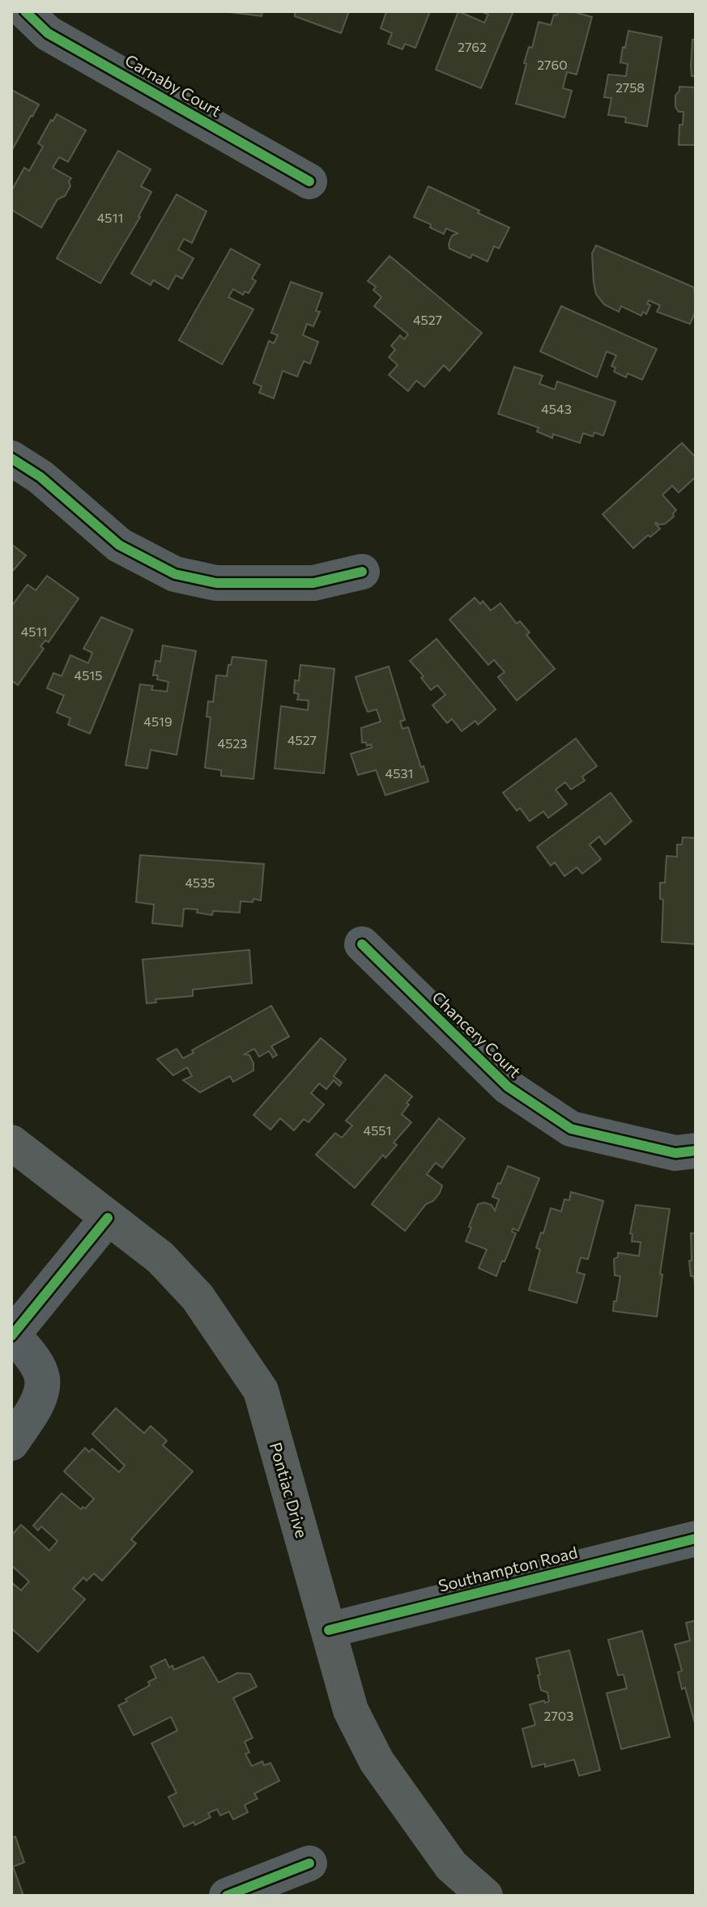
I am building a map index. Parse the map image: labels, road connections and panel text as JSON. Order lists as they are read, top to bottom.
{
  "streets": {
    "main road": ["Pontiac Drive"],
    "street": ["Carnaby Court", "Chancery Court", "Southampton Road"]
  },
  "crossings": [
    ["Pontiac Drive", "Southampton Road"]
  ],
  "house_numbers": [
    "2762",
    "2760",
    "2758",
    "4511",
    "4527",
    "4543",
    "4511",
    "4515",
    "4519",
    "4527",
    "4523",
    "4531",
    "4535",
    "4551",
    "2703"
  ]
}
